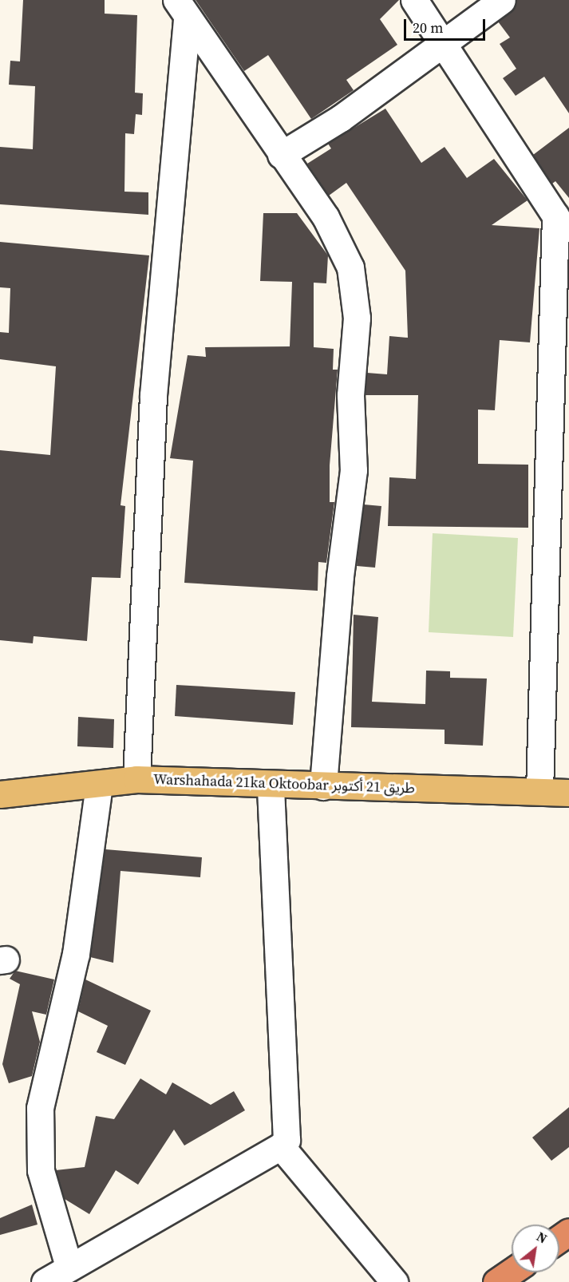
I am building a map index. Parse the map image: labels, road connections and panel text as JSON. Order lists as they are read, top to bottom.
{
  "streets": {
    "main road": ["Warshahada 21ka Oktoobar طريق 21 أكتوبر"]
  },
  "scale_bar": "20 m",
  "north": "top right"
}
